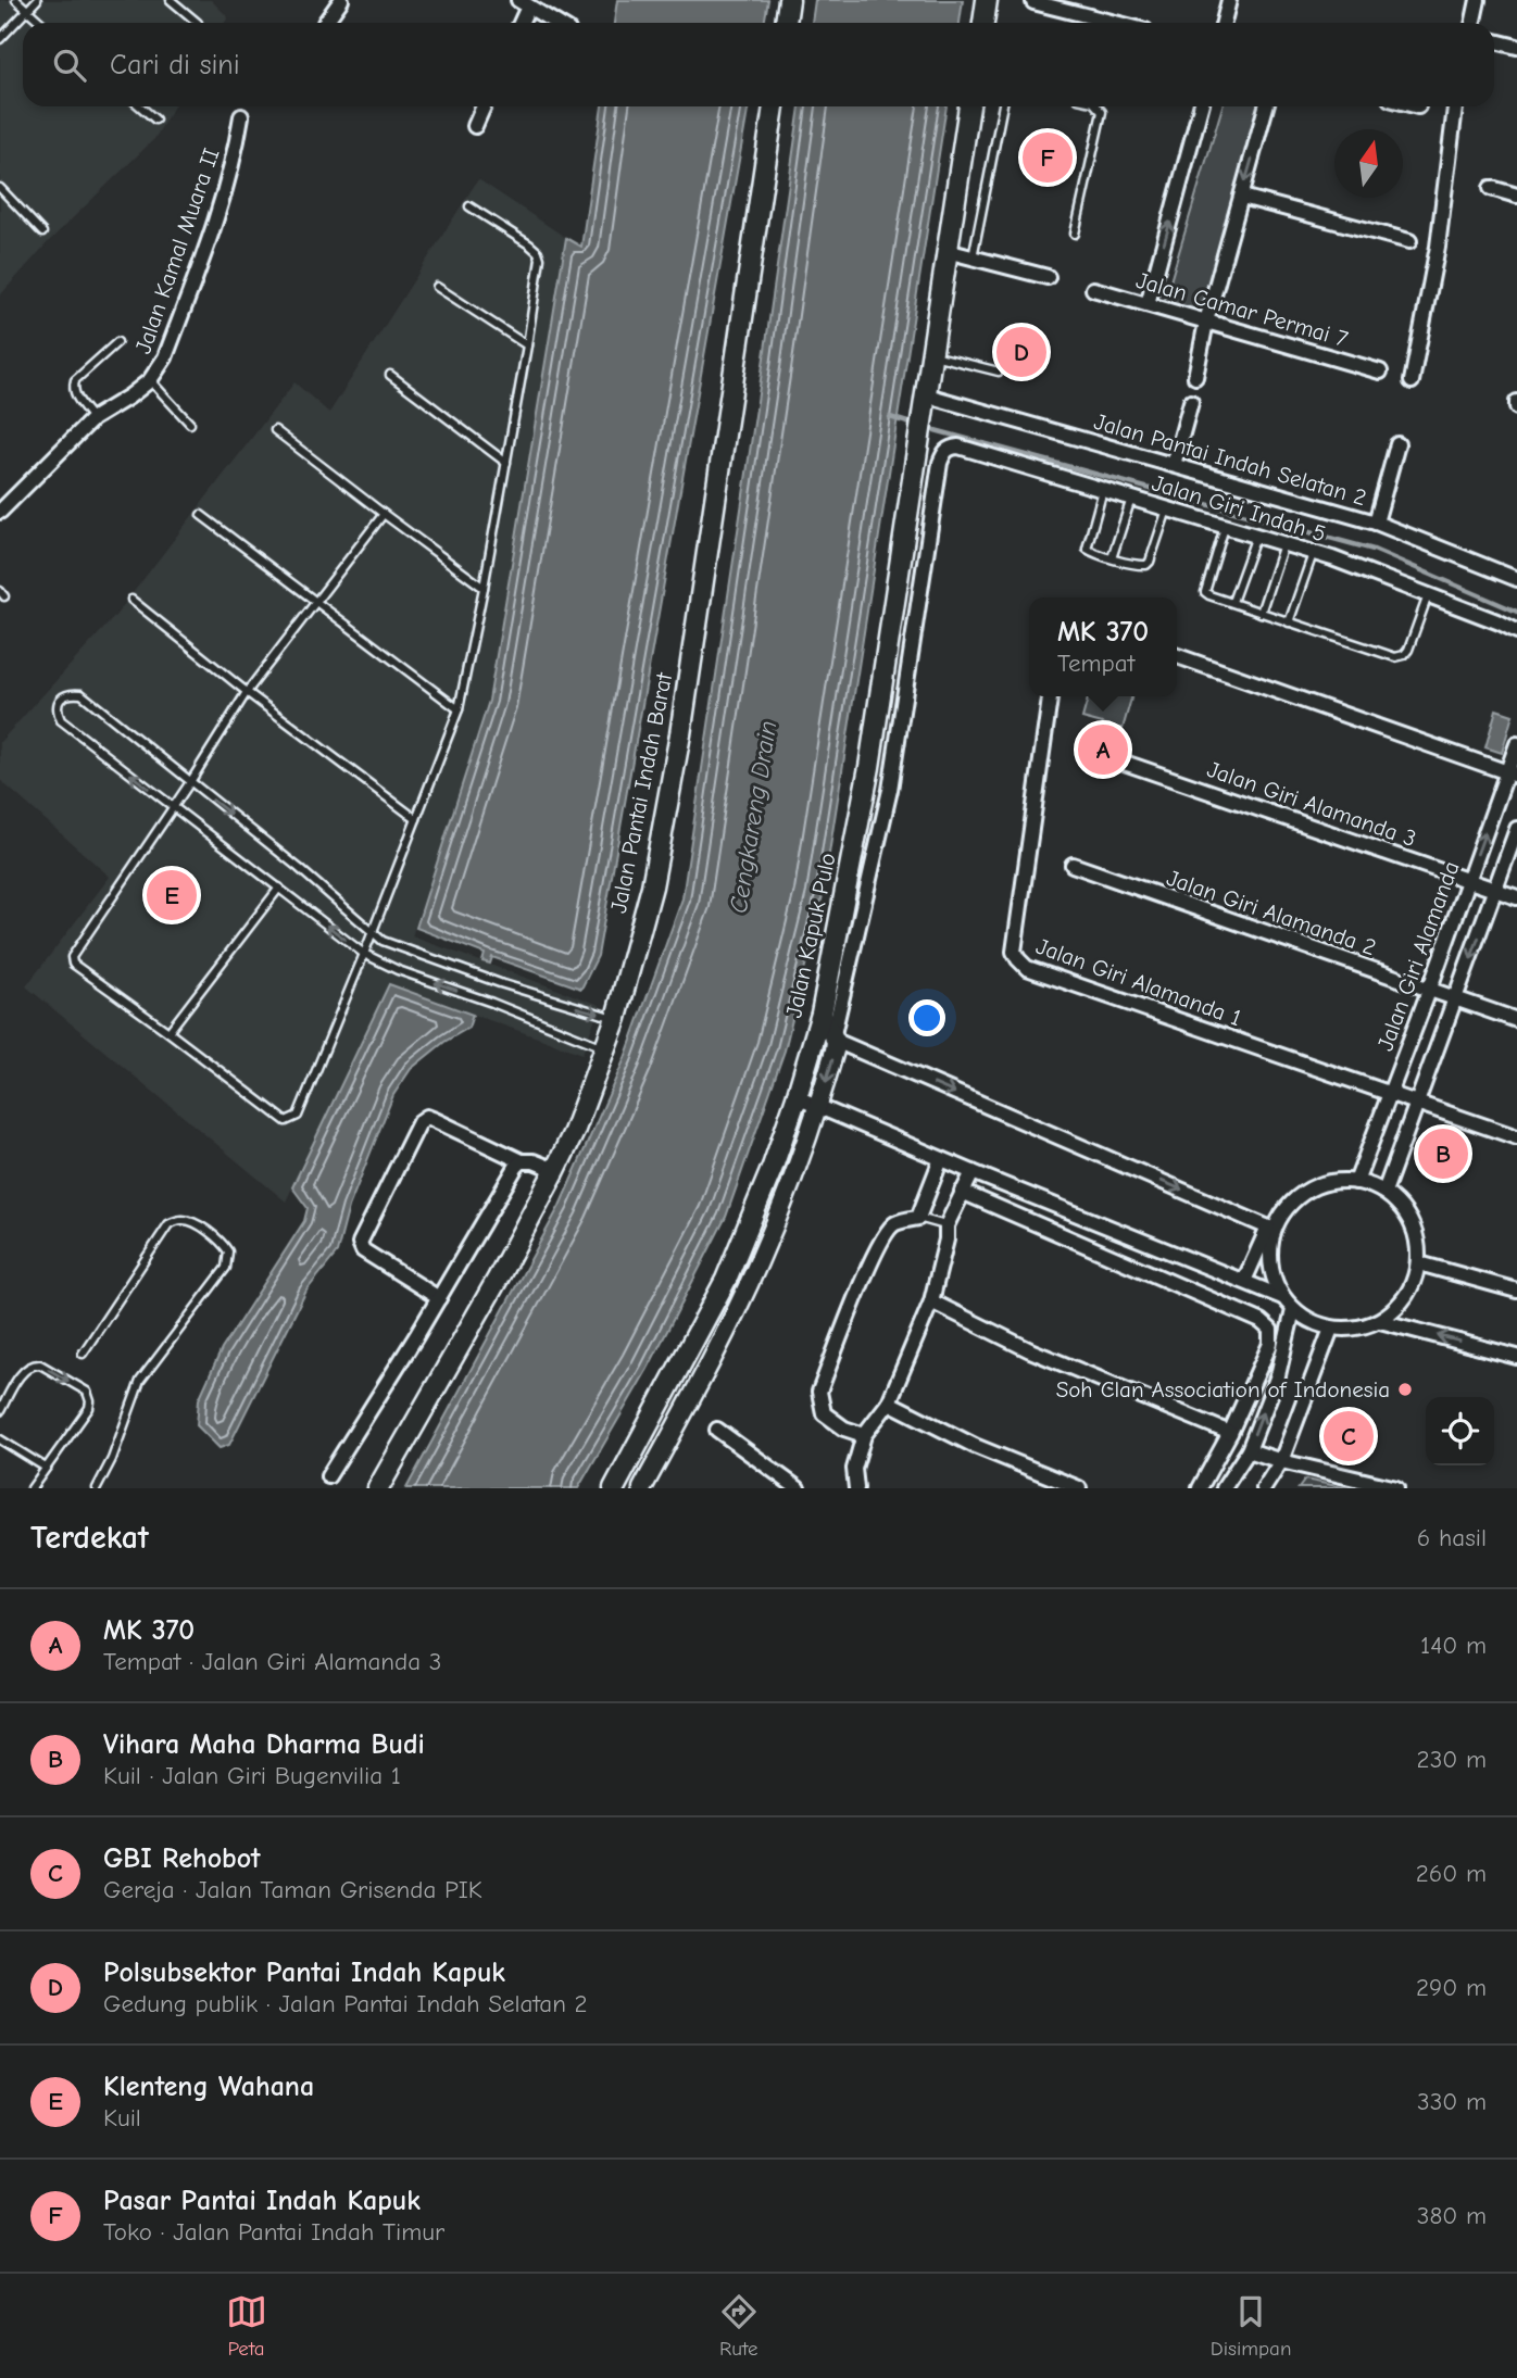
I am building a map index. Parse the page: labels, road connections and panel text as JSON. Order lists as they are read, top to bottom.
{
  "streets": {
    "main road": ["Jalan Pantai Indah Barat", "Jalan Kapuk Pulo"],
    "street": [
      "Jalan Kamal Muara II",
      "Jalan Camar Permai 7",
      "Jalan Pantai Indah Selatan 2",
      "Jalan Giri Indah 5",
      "Jalan Giri Alamanda 3",
      "Jalan Giri Alamanda 2",
      "Jalan Giri Alamanda",
      "Jalan Giri Alamanda 1"
    ]
  },
  "crossings": [
    ["Jalan Pantai Indah Selatan 2", "Jalan Kapuk Pulo"],
    ["Jalan Giri Alamanda 3", "Jalan Giri Alamanda"],
    ["Jalan Giri Alamanda 2", "Jalan Giri Alamanda"],
    ["Jalan Giri Alamanda", "Jalan Giri Alamanda 1"]
  ],
  "water": ["Cengkareng Drain"],
  "places": ["Soh Clan Association of Indonesia"],
  "north": "top",
  "page": {
    "search": "Cari di sini",
    "pins": [
      "F",
      "D",
      "A",
      "E",
      "B",
      "C"
    ],
    "popup": ["MK 370", "Tempat"],
    "heading": ["Terdekat", "6 hasil"],
    "list": [
      {
        "mark": "A",
        "name": "MK 370",
        "note": "Tempat · Jalan Giri Alamanda 3",
        "value": "140 m"
      },
      {
        "mark": "B",
        "name": "Vihara Maha Dharma Budi",
        "note": "Kuil · Jalan Giri Bugenvilia 1",
        "value": "230 m"
      },
      {
        "mark": "C",
        "name": "GBI Rehobot",
        "note": "Gereja · Jalan Taman Grisenda PIK",
        "value": "260 m"
      },
      {
        "mark": "D",
        "name": "Polsubsektor Pantai Indah Kapuk",
        "note": "Gedung publik · Jalan Pantai Indah Selatan 2",
        "value": "290 m"
      },
      {
        "mark": "E",
        "name": "Klenteng Wahana",
        "note": "Kuil",
        "value": "330 m"
      },
      {
        "mark": "F",
        "name": "Pasar Pantai Indah Kapuk",
        "note": "Toko · Jalan Pantai Indah Timur",
        "value": "380 m"
      }
    ],
    "nav": ["Peta", "Rute", "Disimpan"]
  }
}
